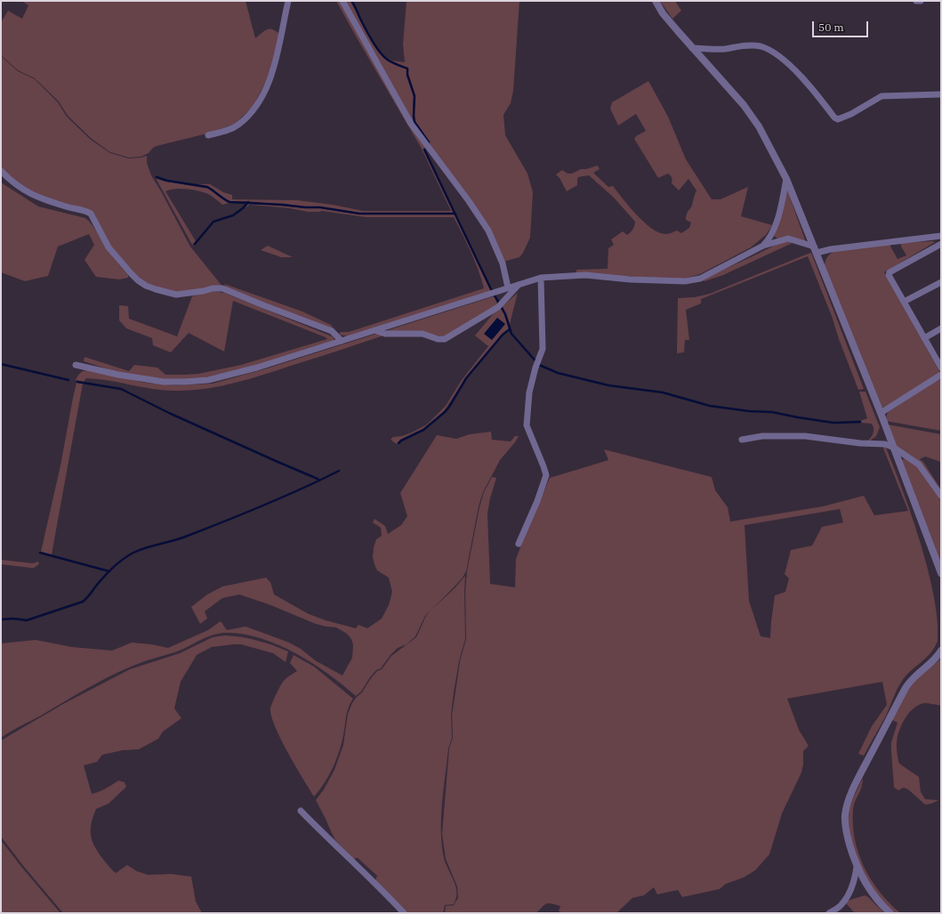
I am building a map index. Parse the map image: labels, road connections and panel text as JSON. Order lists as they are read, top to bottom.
{
  "scale_bar": "50 m"
}
